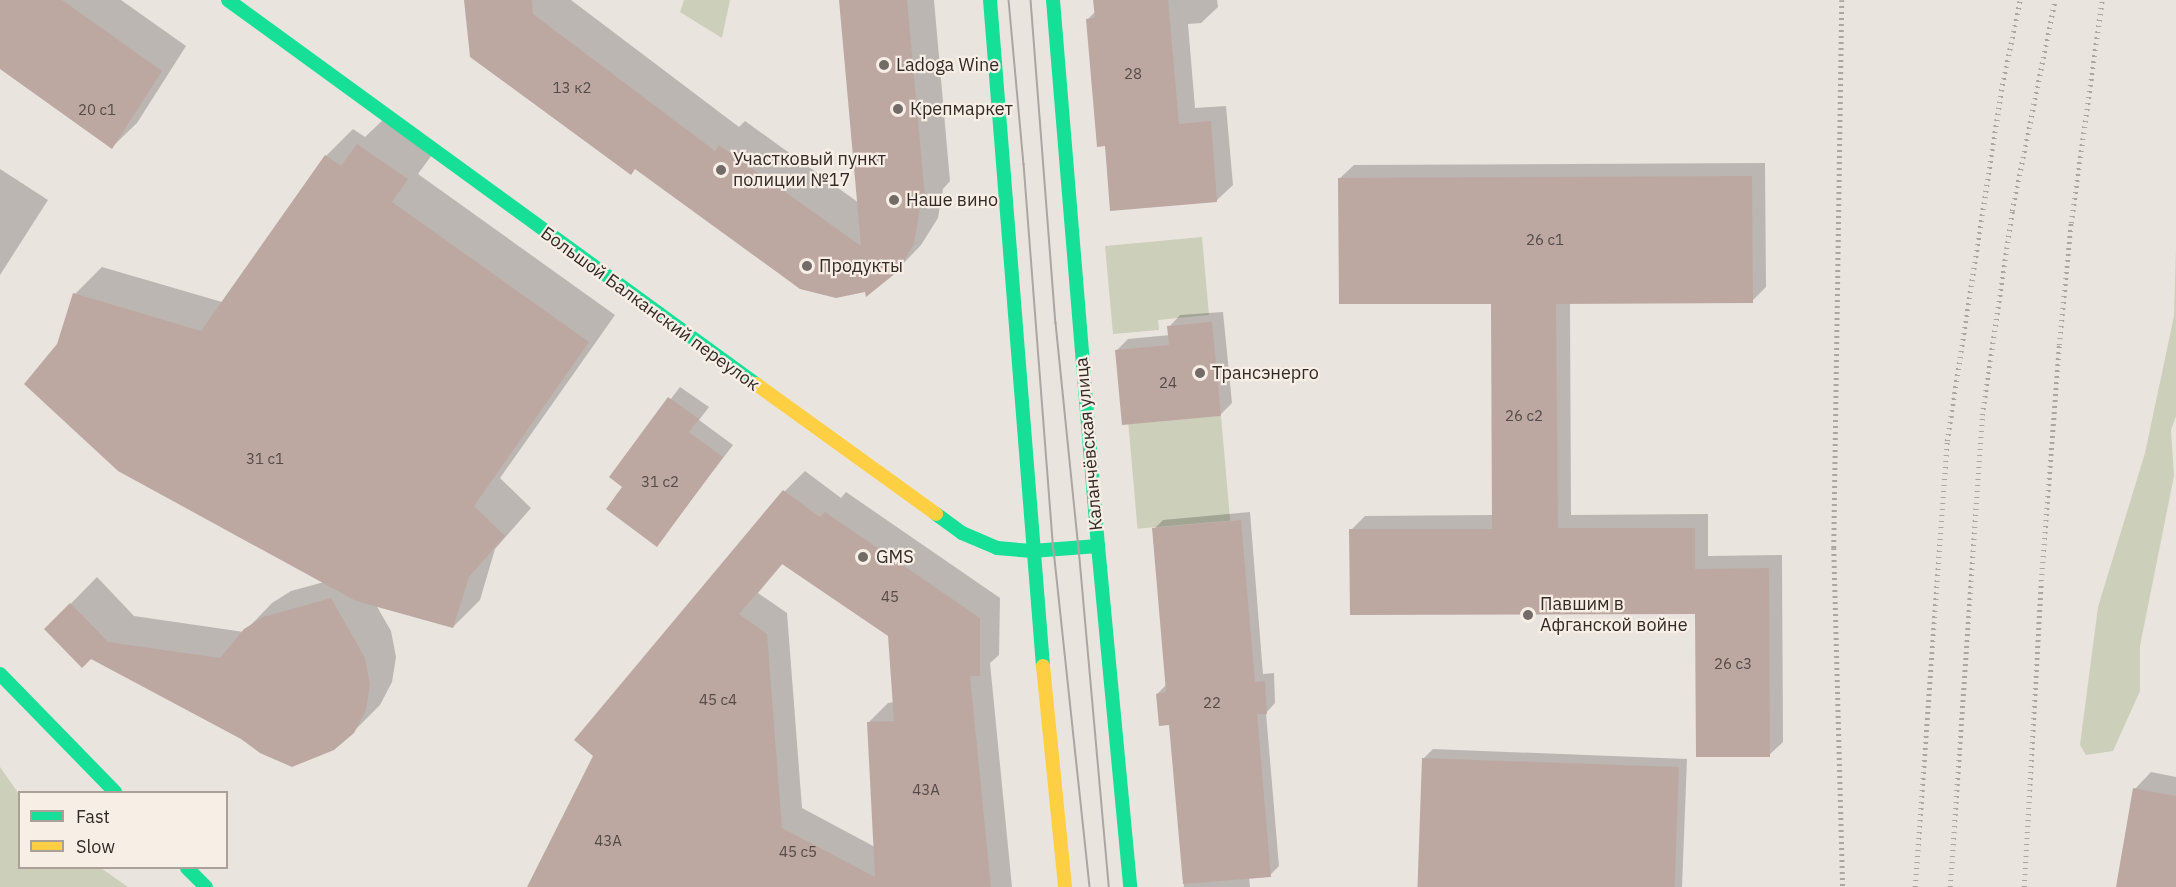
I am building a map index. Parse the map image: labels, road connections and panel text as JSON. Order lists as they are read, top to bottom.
{
  "streets": {
    "main road": ["Большой Балканский переулок", "Каланчёвская улица"]
  },
  "crossings": [
    ["Большой Балканский переулок", "Каланчёвская улица"]
  ],
  "places": [
    "Ladoga Wine",
    "Крепмаркет",
    "Участковый пункт полиции №17",
    "Наше вино",
    "Продукты",
    "Трансэнерго",
    "GMS",
    "Павшим в Афганской войне"
  ],
  "house_numbers": [
    "28",
    "13 к2",
    "20 с1",
    "26 с1",
    "24",
    "26 с2",
    "31 с1",
    "31 с2",
    "45",
    "26 с3",
    "45 с4",
    "22",
    "43А",
    "43А",
    "45 с5"
  ],
  "legend": ["Fast", "Slow"]
}
